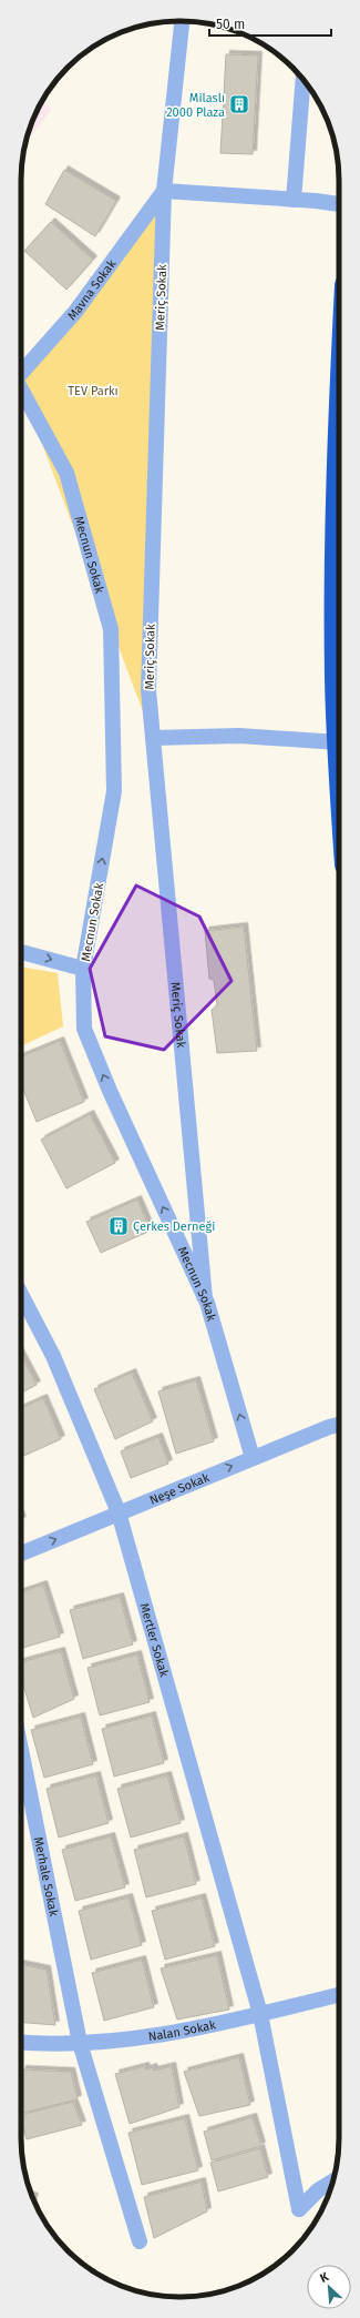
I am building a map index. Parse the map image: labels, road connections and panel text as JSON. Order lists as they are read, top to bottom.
{
  "streets": {
    "street": [
      "Mavna Sokak",
      "Meriç Sokak",
      "Mecnun Sokak",
      "Neşe Sokak",
      "Mertler Sokak",
      "Merhale Sokak",
      "Nalan Sokak"
    ]
  },
  "crossings": [
    ["Mavna Sokak", "Meriç Sokak"],
    ["Meriç Sokak", "Mecnun Sokak"],
    ["Mecnun Sokak", "Neşe Sokak"],
    ["Neşe Sokak", "Mertler Sokak"],
    ["Mertler Sokak", "Nalan Sokak"],
    ["Merhale Sokak", "Nalan Sokak"]
  ],
  "one_way": ["Mecnun Sokak", "Neşe Sokak"],
  "parks": ["TEV Parkı"],
  "places": {
    "building": ["Milaslı 2000 Plaza", "Çerkes Derneği"]
  },
  "scale_bar": "50 m",
  "north": "top left"
}
